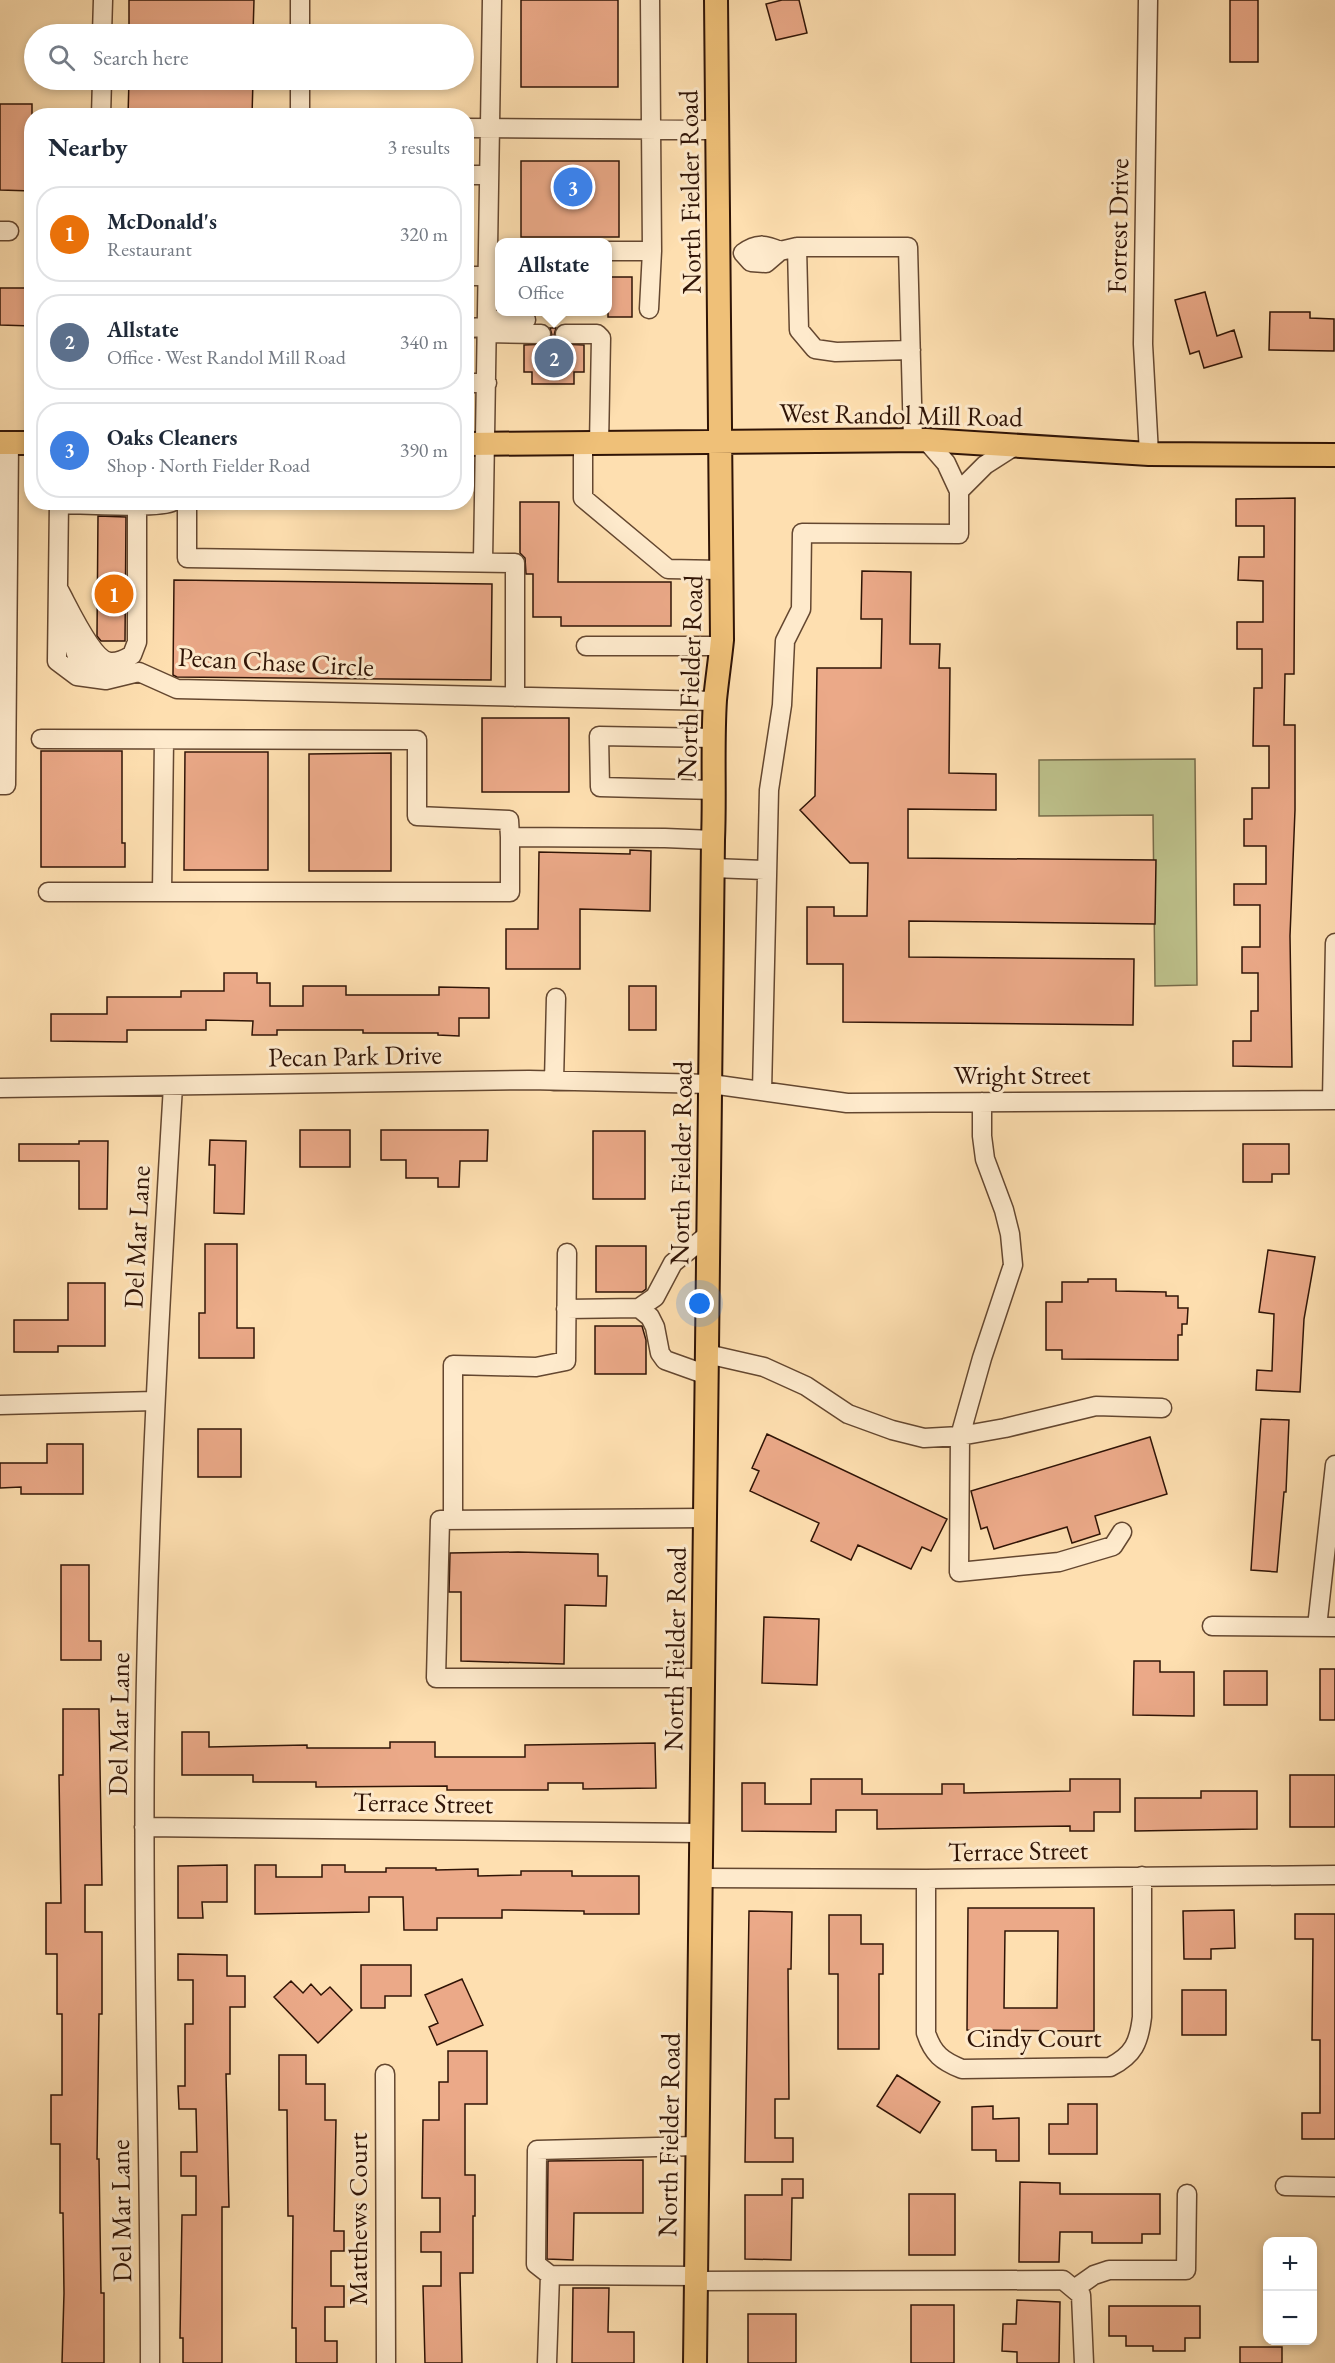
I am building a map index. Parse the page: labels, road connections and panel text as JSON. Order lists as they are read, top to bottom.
{
  "streets": {
    "main road": ["North Fielder Road", "West Randol Mill Road"],
    "street": [
      "Forrest Drive",
      "Pecan Chase Circle",
      "Pecan Park Drive",
      "Wright Street",
      "Del Mar Lane",
      "Terrace Street",
      "Cindy Court",
      "Matthews Court"
    ]
  },
  "crossings": [
    ["North Fielder Road", "West Randol Mill Road"],
    ["North Fielder Road", "Pecan Chase Circle"],
    ["North Fielder Road", "Pecan Park Drive"],
    ["North Fielder Road", "Wright Street"],
    ["North Fielder Road", "Terrace Street"],
    ["Forrest Drive", "West Randol Mill Road"],
    ["Pecan Park Drive", "Wright Street"],
    ["Pecan Park Drive", "Del Mar Lane"],
    ["Del Mar Lane", "Terrace Street"],
    ["Terrace Street", "Cindy Court"]
  ],
  "page": {
    "search": "Search here",
    "heading": ["Nearby", "3 results"],
    "pins": ["3", "2", "1"],
    "list": [
      {
        "mark": "1",
        "name": "McDonald's",
        "note": "Restaurant",
        "value": "320 m"
      },
      {
        "mark": "2",
        "name": "Allstate",
        "note": "Office · West Randol Mill Road",
        "value": "340 m"
      },
      {
        "mark": "3",
        "name": "Oaks Cleaners",
        "note": "Shop · North Fielder Road",
        "value": "390 m"
      }
    ],
    "popup": ["Allstate", "Office"],
    "map_buttons": ["+", "−"]
  }
}
